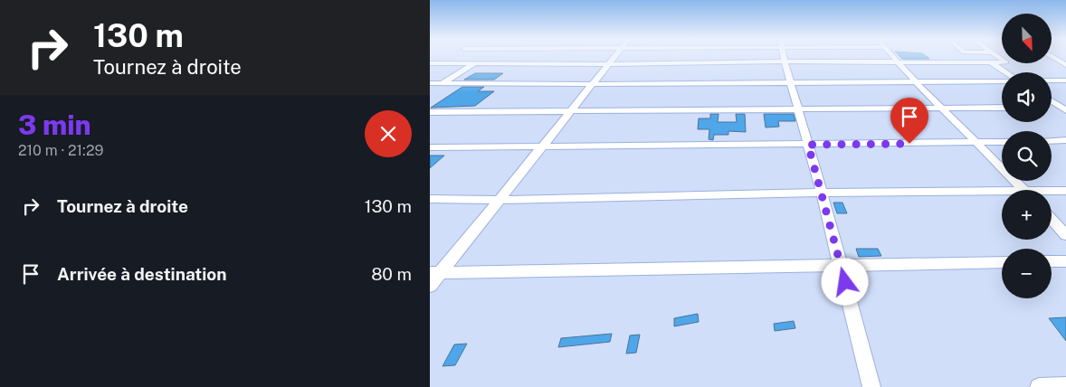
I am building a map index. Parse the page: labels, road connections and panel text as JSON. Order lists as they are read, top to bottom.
{
  "north": "bottom right",
  "page": {
    "turn": ["130 m", "Tournez à droite"],
    "map_buttons": ["+", "−"],
    "heading": ["3 min", "210 m · 21:29"],
    "list": [
      {
        "name": "Tournez à droite",
        "value": "130 m"
      },
      {
        "name": "Arrivée à destination",
        "value": "80 m"
      }
    ]
  }
}
